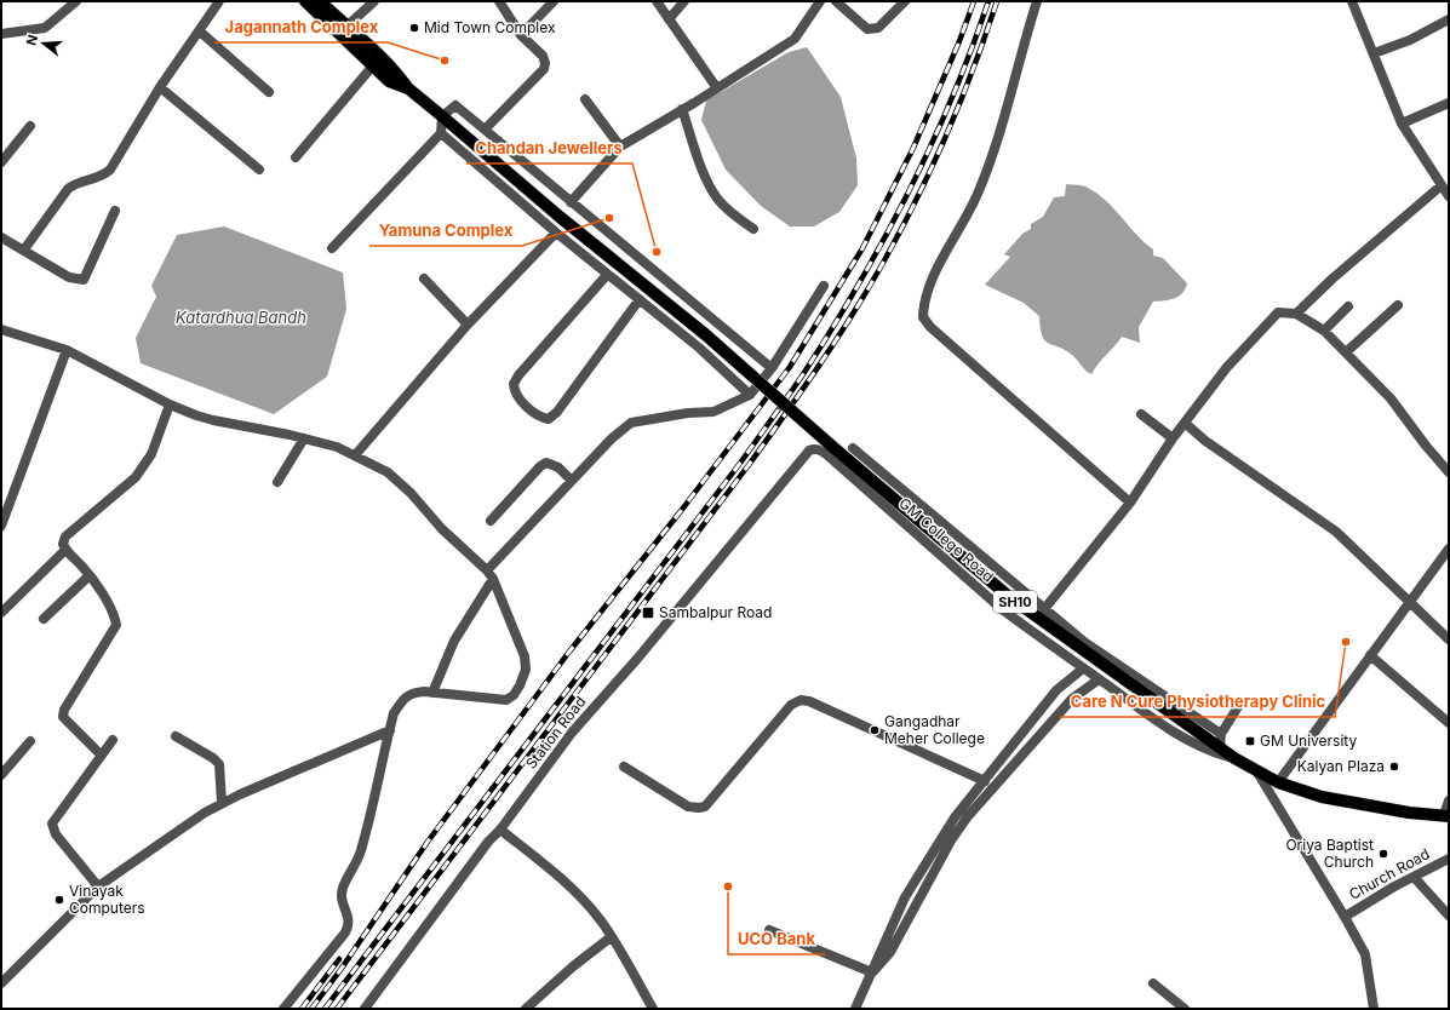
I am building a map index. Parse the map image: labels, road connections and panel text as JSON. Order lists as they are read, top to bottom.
{
  "streets": {
    "main road": ["SH10"],
    "street": ["GM College Road", "Station Road", "Church Road"]
  },
  "crossings": [
    ["GM College Road", "SH10"],
    ["GM College Road", "Station Road"]
  ],
  "water": ["Katardhua Bandh"],
  "places": {
    "other": [
      "Mid Town Complex",
      "Jagannath Complex",
      "Yamuna Complex",
      "Chandan Jewellers",
      "Care N Cure Physiotherapy Clinic",
      "Gangadhar Meher College",
      "Kalyan Plaza",
      "Oriya Baptist Church",
      "UCO Bank",
      "Vinayak Computers"
    ],
    "transit": ["Sambalpur Road", "GM University"]
  },
  "north": "left"
}
